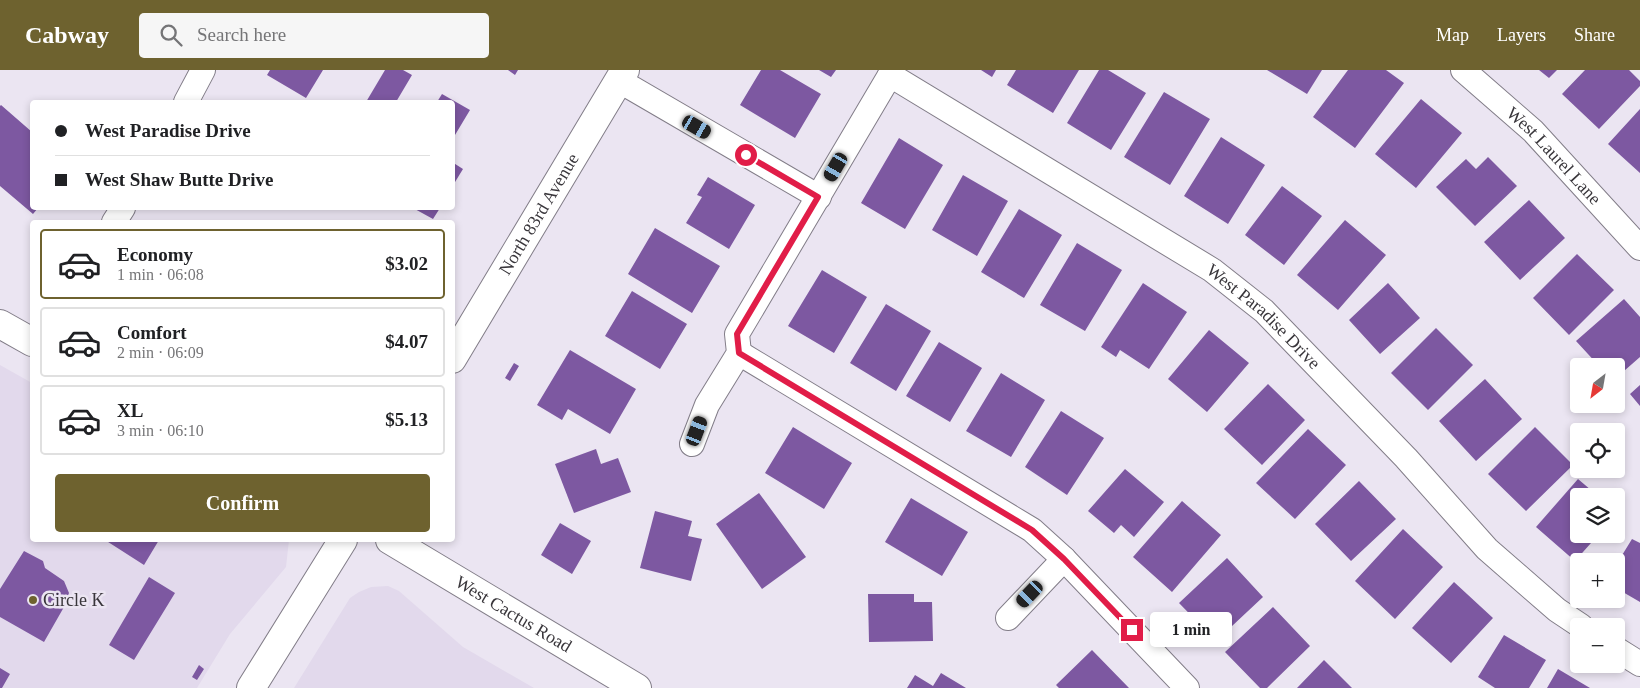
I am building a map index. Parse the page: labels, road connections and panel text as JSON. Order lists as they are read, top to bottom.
{
  "streets": {
    "main road": ["North 83rd Avenue", "West Cactus Road"],
    "street": ["West Laurel Lane", "West Paradise Drive"]
  },
  "places": ["Circle K"],
  "north": "bottom left",
  "page": {
    "header": "Cabway",
    "search": "Search here",
    "nav": ["Map", "Layers", "Share"],
    "banner": ["West Paradise Drive", "West Shaw Butte Drive"],
    "list": [
      {
        "name": "Economy",
        "note": "1 min · 06:08",
        "value": "$3.02"
      },
      {
        "name": "Comfort",
        "note": "2 min · 06:09",
        "value": "$4.07"
      },
      {
        "name": "XL",
        "note": "3 min · 06:10",
        "value": "$5.13"
      }
    ],
    "map_buttons": ["+", "−"],
    "buttons": "Confirm",
    "bubble": "1 min"
  }
}
